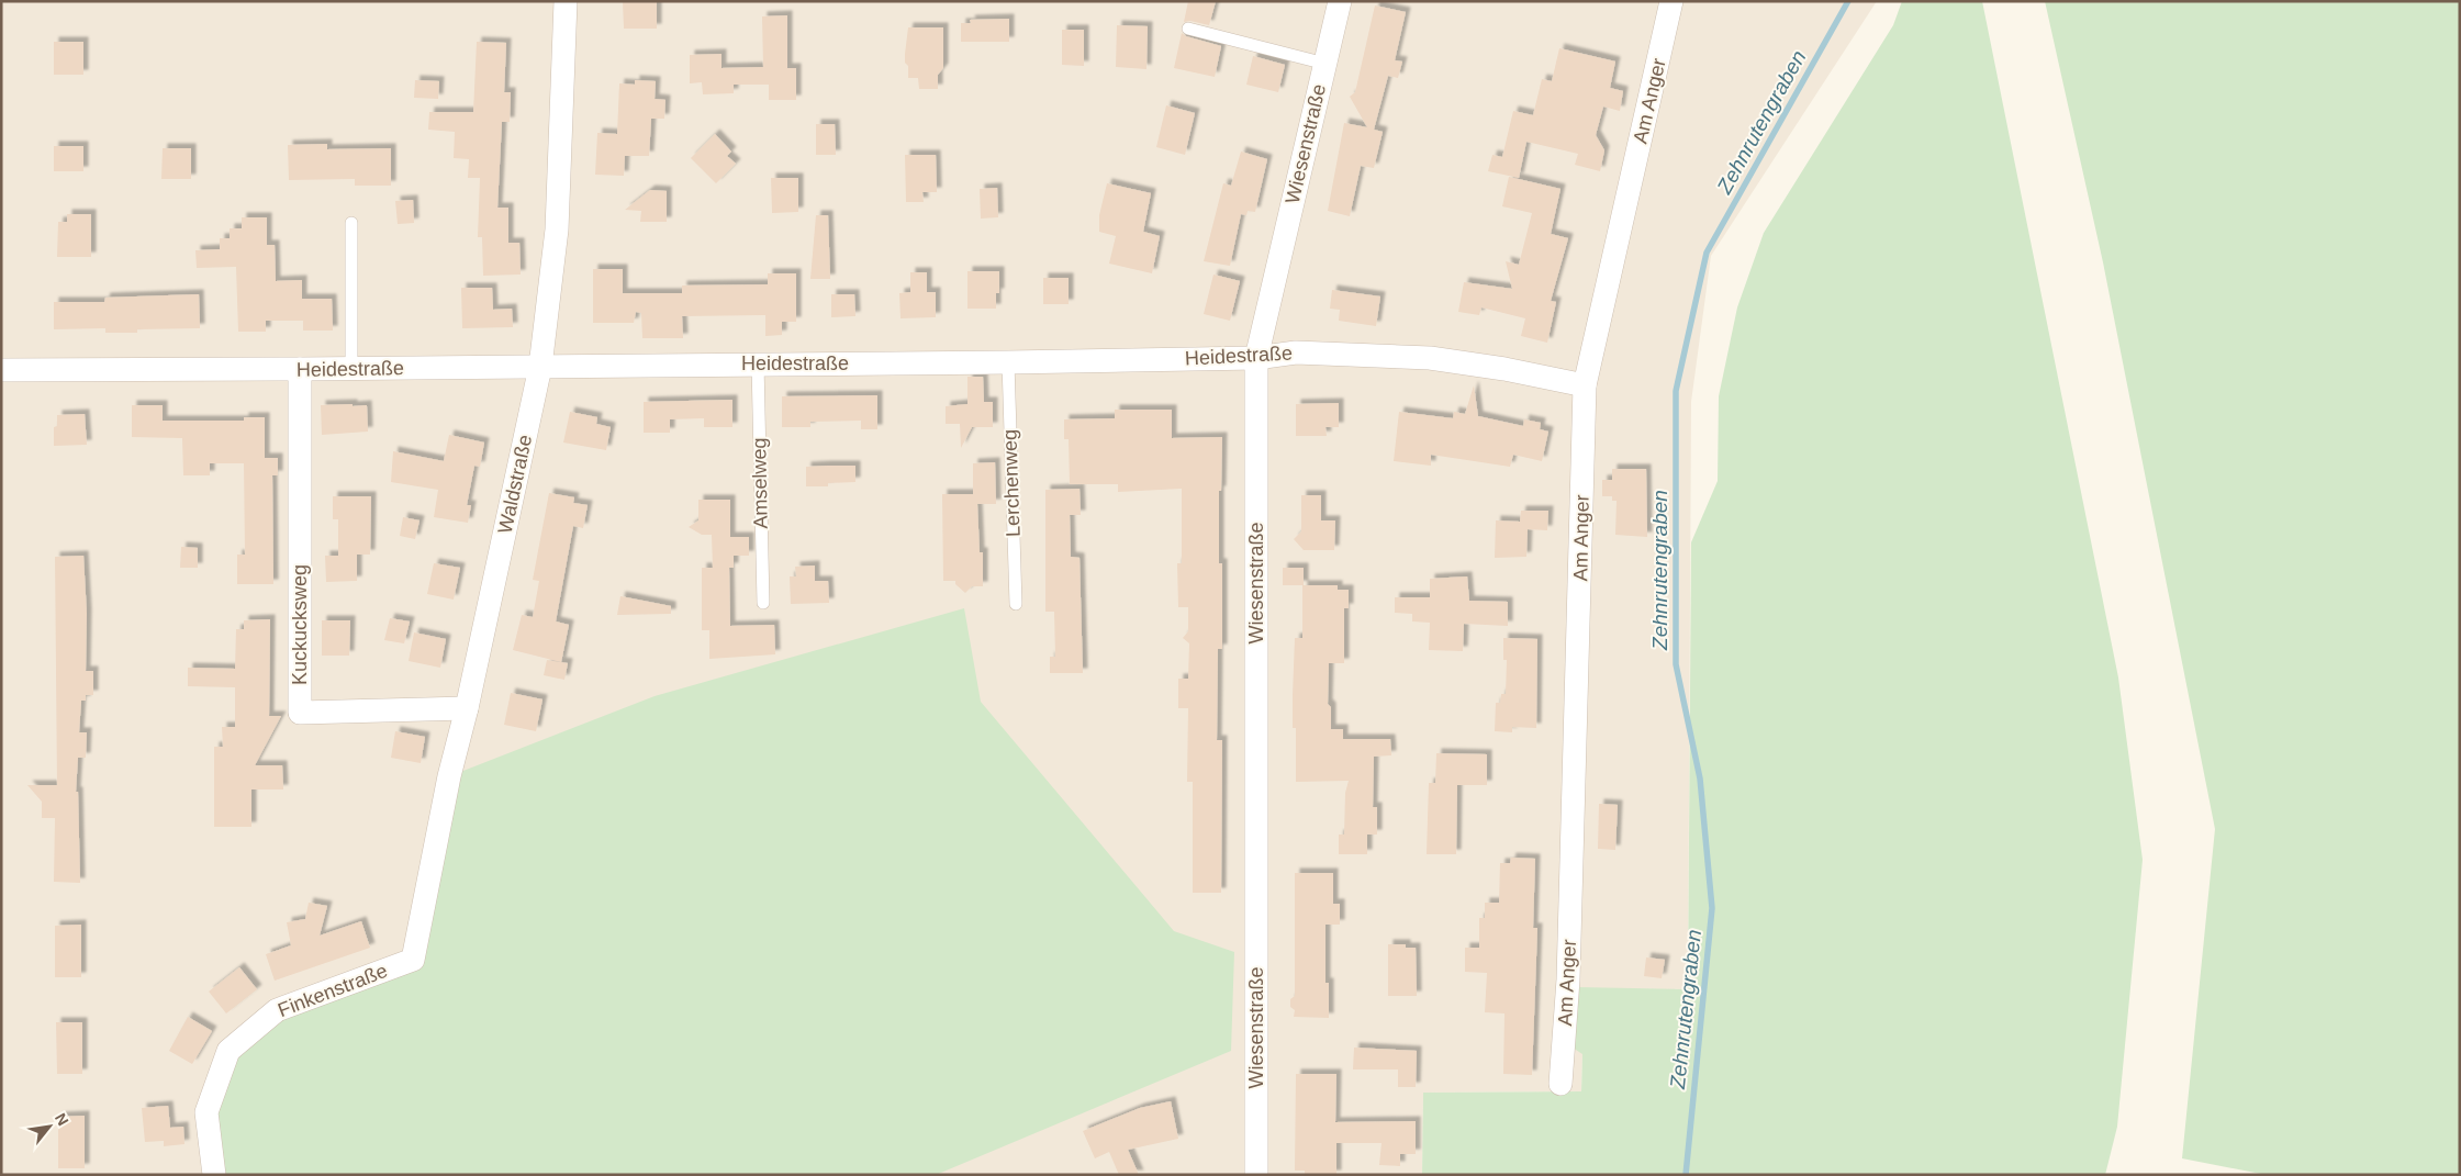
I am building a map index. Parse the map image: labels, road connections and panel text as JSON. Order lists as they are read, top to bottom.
{
  "streets": {
    "street": [
      "Am Anger",
      "Wiesenstraße",
      "Heidestraße",
      "Waldstraße",
      "Kuckucksweg",
      "Finkenstraße"
    ],
    "lane": ["Amselweg", "Lerchenweg"]
  },
  "crossings": [
    ["Am Anger", "Heidestraße"],
    ["Wiesenstraße", "Heidestraße"],
    ["Heidestraße", "Amselweg"],
    ["Heidestraße", "Lerchenweg"],
    ["Heidestraße", "Waldstraße"],
    ["Heidestraße", "Kuckucksweg"],
    ["Waldstraße", "Kuckucksweg"],
    ["Waldstraße", "Finkenstraße"]
  ],
  "water": ["Zehnrutengraben"],
  "north": "top right"
}
